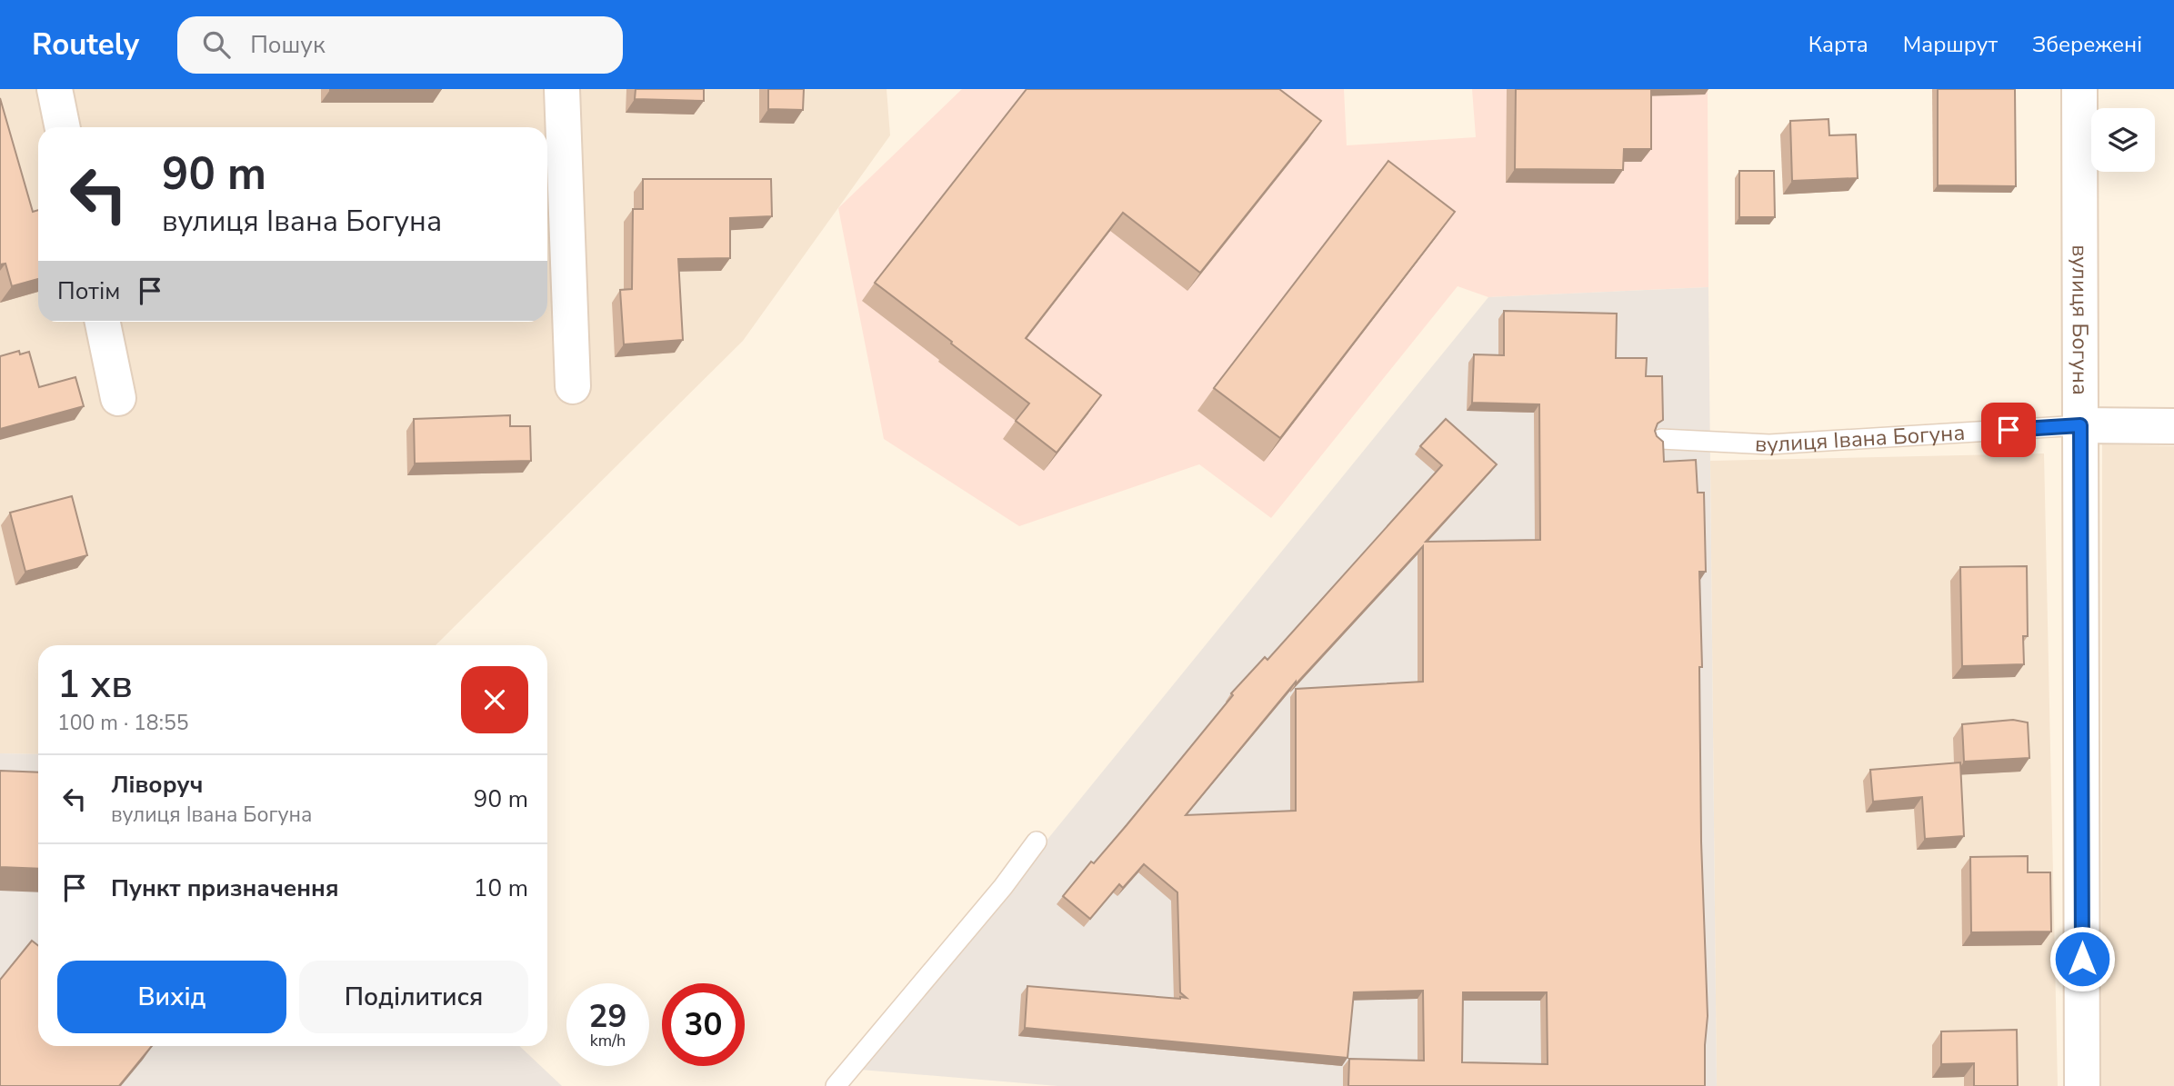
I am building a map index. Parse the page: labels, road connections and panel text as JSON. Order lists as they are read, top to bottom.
{
  "streets": {
    "street": ["вулиця Богуна", "вулиця Івана Богуна"]
  },
  "crossings": [
    ["вулиця Богуна", "вулиця Івана Богуна"]
  ],
  "page": {
    "header": "Routely",
    "search": "Пошук",
    "nav": ["Карта", "Маршрут", "Збережені"],
    "turn": ["90 m", "вулиця Івана Богуна"],
    "then": "Потім",
    "heading": ["1 хв", "100 m · 18:55"],
    "list": [
      {
        "name": "Ліворуч",
        "note": "вулиця Івана Богуна",
        "value": "90 m"
      },
      {
        "name": "Пункт призначення",
        "value": "10 m"
      }
    ],
    "buttons": ["Вихід", "Поділитися"],
    "speed": "29 km/h",
    "limit": "30"
  }
}
